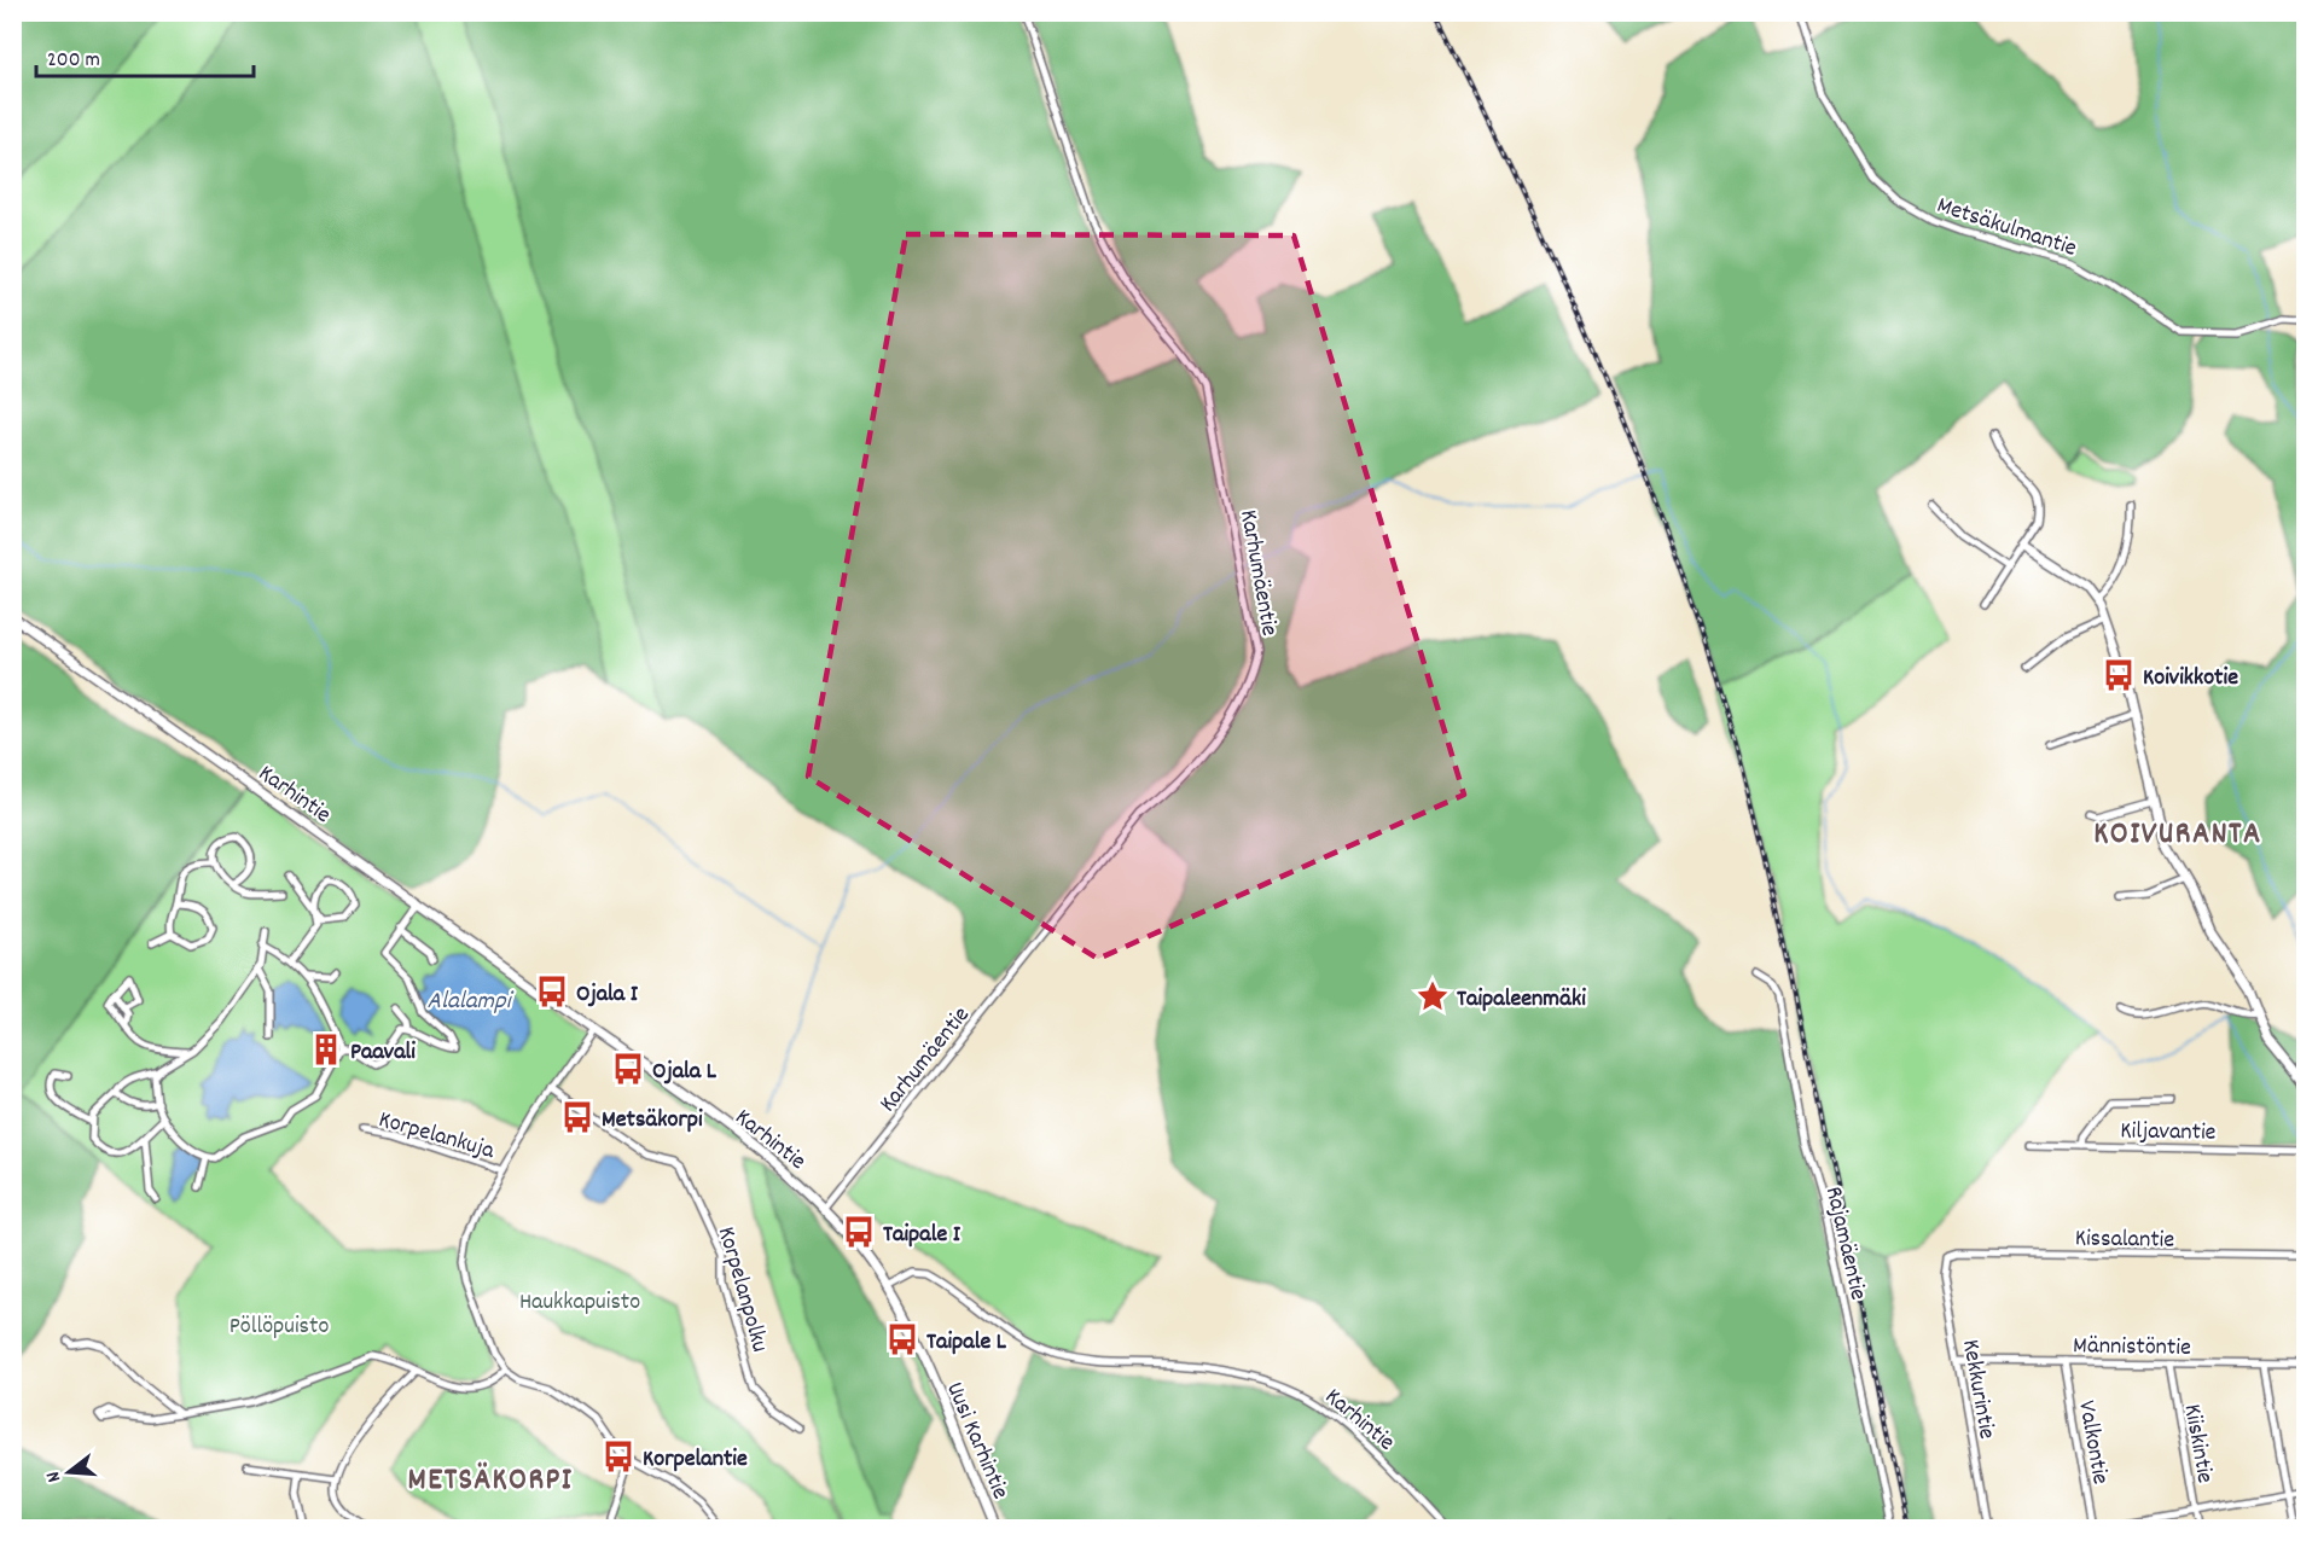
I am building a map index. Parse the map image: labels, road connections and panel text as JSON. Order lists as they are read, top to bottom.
{
  "streets": {
    "street": [
      "Metsäkulmantie",
      "Karhumäentie",
      "Karhintie",
      "Kiljavantie",
      "Korpelankuja",
      "Kissalantie",
      "Rajamäentie",
      "Korpelanpolku",
      "Männistöntie",
      "Kekkurintie",
      "Uusi Karhintie",
      "Valkontie",
      "Kiiskintie"
    ]
  },
  "crossings": [
    ["Karhumäentie", "Karhintie"],
    ["Karhintie", "Uusi Karhintie"],
    ["Kissalantie", "Kekkurintie"],
    ["Männistöntie", "Kekkurintie"],
    ["Männistöntie", "Valkontie"],
    ["Männistöntie", "Kiiskintie"]
  ],
  "districts": ["KOIVURANTA", "METSÄKORPI"],
  "water": ["Alalampi"],
  "parks": ["Haukkapuisto", "Pöllöpuisto"],
  "places": {
    "bus stop": [
      "Koivikkotie",
      "Ojala I",
      "Ojala L",
      "Metsäkorpi",
      "Taipale I",
      "Taipale L",
      "Korpelantie"
    ],
    "place": ["Taipaleenmäki"],
    "building": ["Paavali"]
  },
  "scale_bar": "200 m",
  "north": "left"
}
